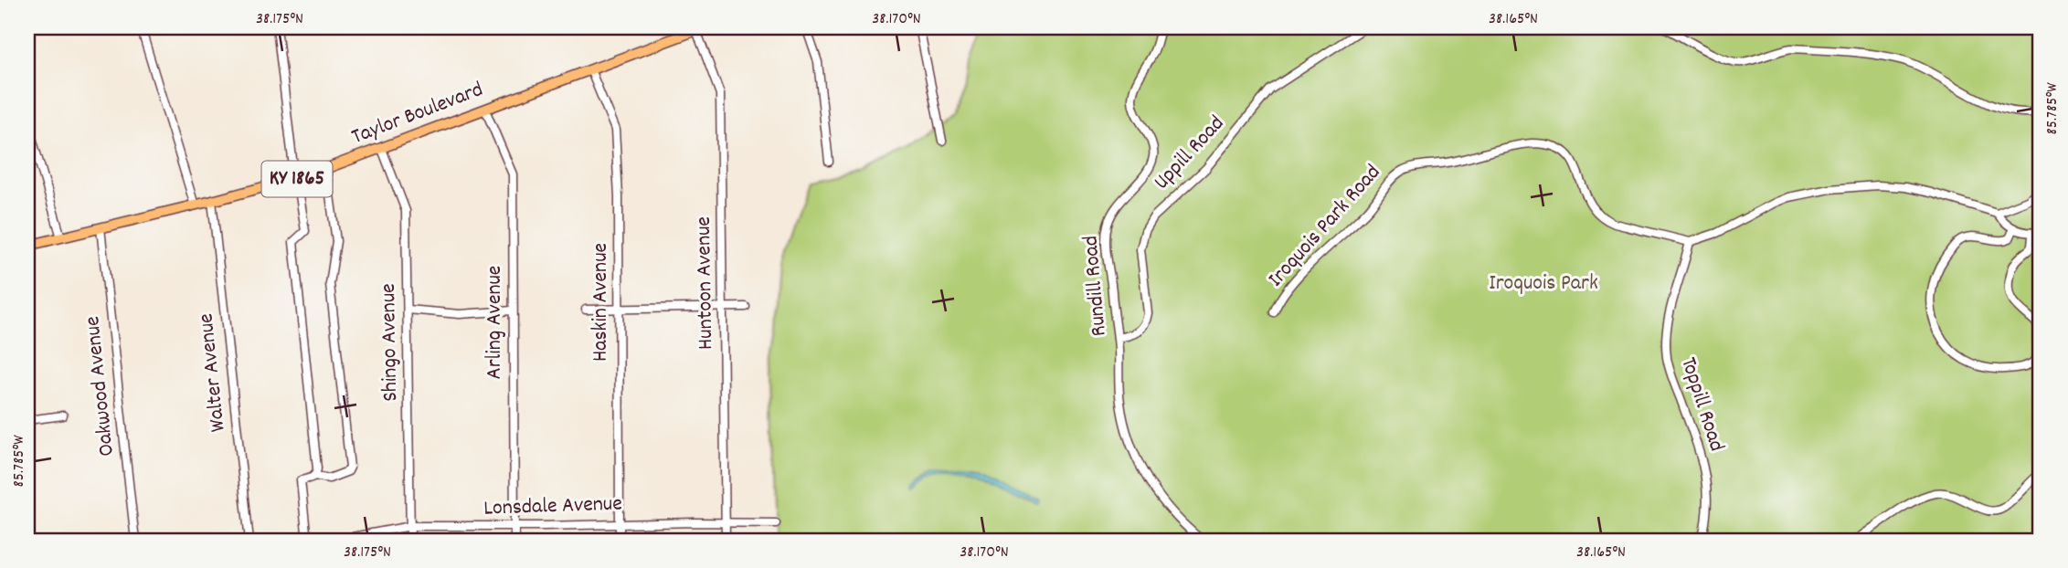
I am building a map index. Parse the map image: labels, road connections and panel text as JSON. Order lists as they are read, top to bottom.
{
  "streets": {
    "main road": ["Taylor Boulevard", "KY 1865"],
    "street": [
      "Uppill Road",
      "Iroquois Park Road",
      "Huntoon Avenue",
      "Rundill Road",
      "Haskin Avenue",
      "Arling Avenue",
      "Shingo Avenue",
      "Walter Avenue",
      "Oakwood Avenue",
      "Toppill Road",
      "Lonsdale Avenue"
    ]
  },
  "crossings": [
    ["Taylor Boulevard", "Huntoon Avenue"],
    ["Taylor Boulevard", "Haskin Avenue"],
    ["Taylor Boulevard", "Arling Avenue"],
    ["Taylor Boulevard", "Shingo Avenue"],
    ["Taylor Boulevard", "Walter Avenue"],
    ["Taylor Boulevard", "Oakwood Avenue"],
    ["Uppill Road", "Rundill Road"],
    ["Iroquois Park Road", "Toppill Road"],
    ["Huntoon Avenue", "Lonsdale Avenue"],
    ["Haskin Avenue", "Lonsdale Avenue"],
    ["Arling Avenue", "Lonsdale Avenue"],
    ["Shingo Avenue", "Lonsdale Avenue"]
  ],
  "parks": ["Iroquois Park"],
  "coordinates": [
    "38.175°N",
    "38.170°N",
    "38.165°N",
    "85.785°W"
  ]
}
